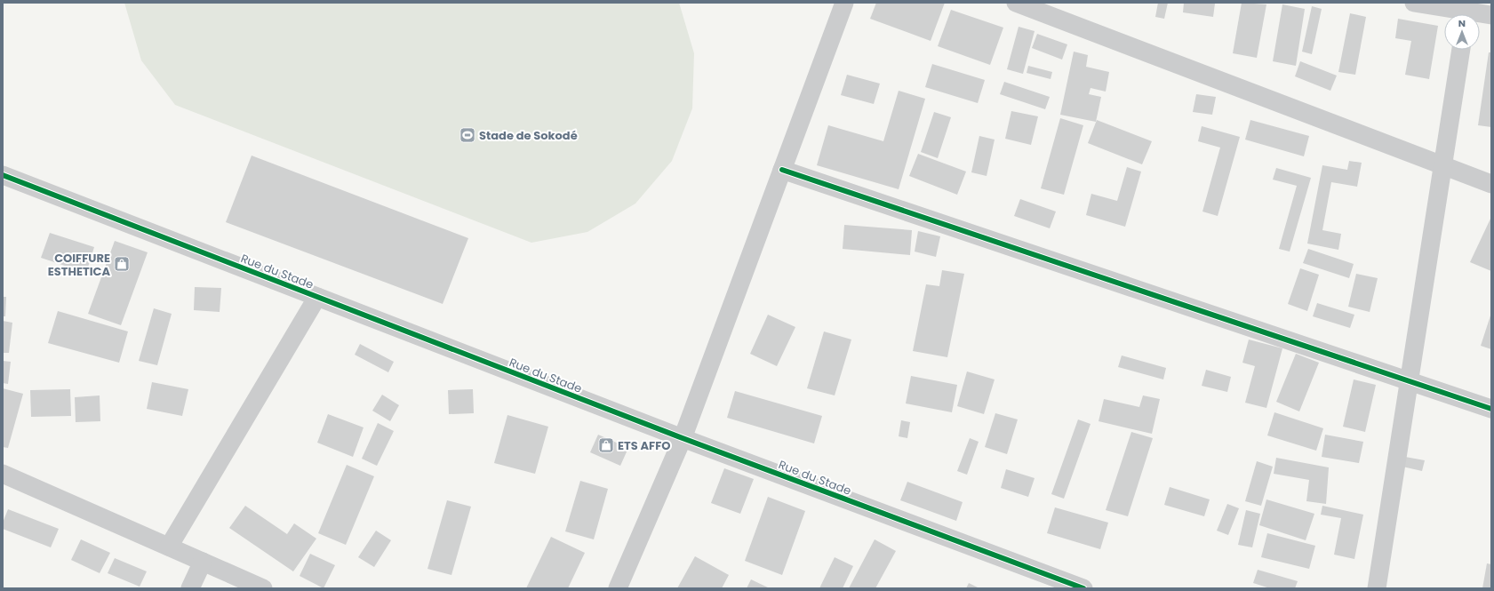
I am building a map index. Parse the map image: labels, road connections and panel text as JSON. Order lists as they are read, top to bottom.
{
  "streets": {
    "street": ["Rue du Stade"]
  },
  "places": {
    "sports": ["Stade de Sokodé"],
    "shop": ["COIFFURE ESTHETICA", "ETS AFFO"]
  },
  "north": "top"
}
